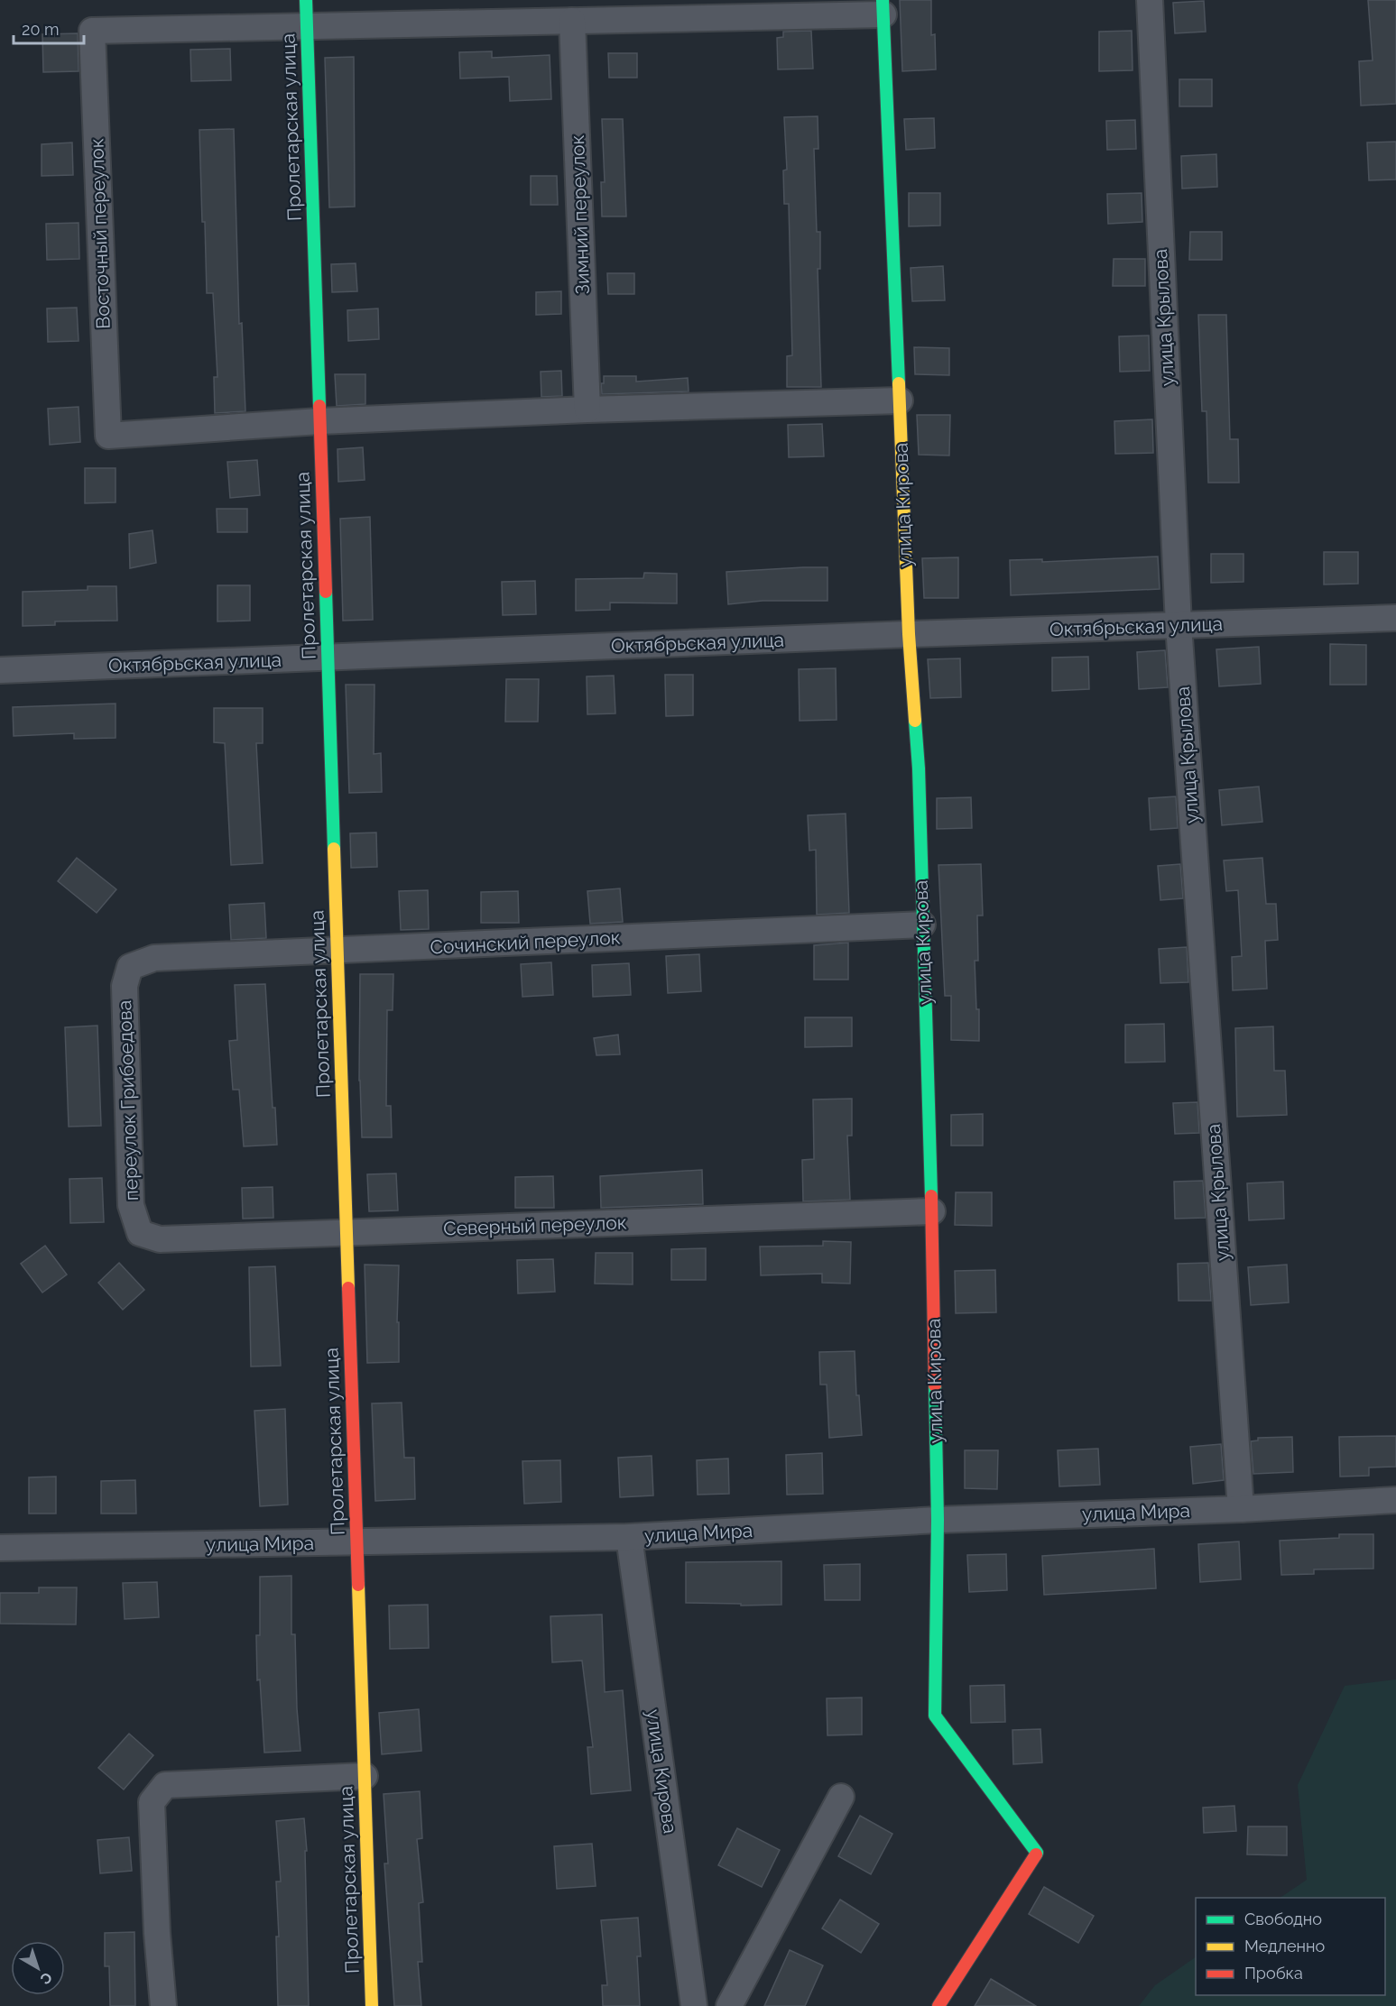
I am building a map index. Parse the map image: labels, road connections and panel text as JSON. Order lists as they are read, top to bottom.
{
  "streets": {
    "street": [
      "Пролетарская улица",
      "Зимний переулок",
      "Восточный переулок",
      "улица Крылова",
      "улица Кирова",
      "Октябрьская улица",
      "Сочинский переулок",
      "переулок Грибоедова",
      "Северный переулок",
      "улица Мира"
    ]
  },
  "crossings": [
    ["Пролетарская улица", "Восточный переулок"],
    ["Пролетарская улица", "Октябрьская улица"],
    ["Пролетарская улица", "Сочинский переулок"],
    ["Пролетарская улица", "Северный переулок"],
    ["Пролетарская улица", "улица Мира"],
    ["улица Крылова", "Октябрьская улица"],
    ["улица Крылова", "улица Мира"],
    ["улица Кирова", "Октябрьская улица"],
    ["улица Кирова", "Сочинский переулок"],
    ["улица Кирова", "Северный переулок"],
    ["улица Кирова", "улица Мира"],
    ["Сочинский переулок", "переулок Грибоедова"],
    ["переулок Грибоедова", "Северный переулок"]
  ],
  "legend": ["Свободно", "Медленно", "Пробка"],
  "scale_bar": "20 m",
  "north": "bottom right"
}
